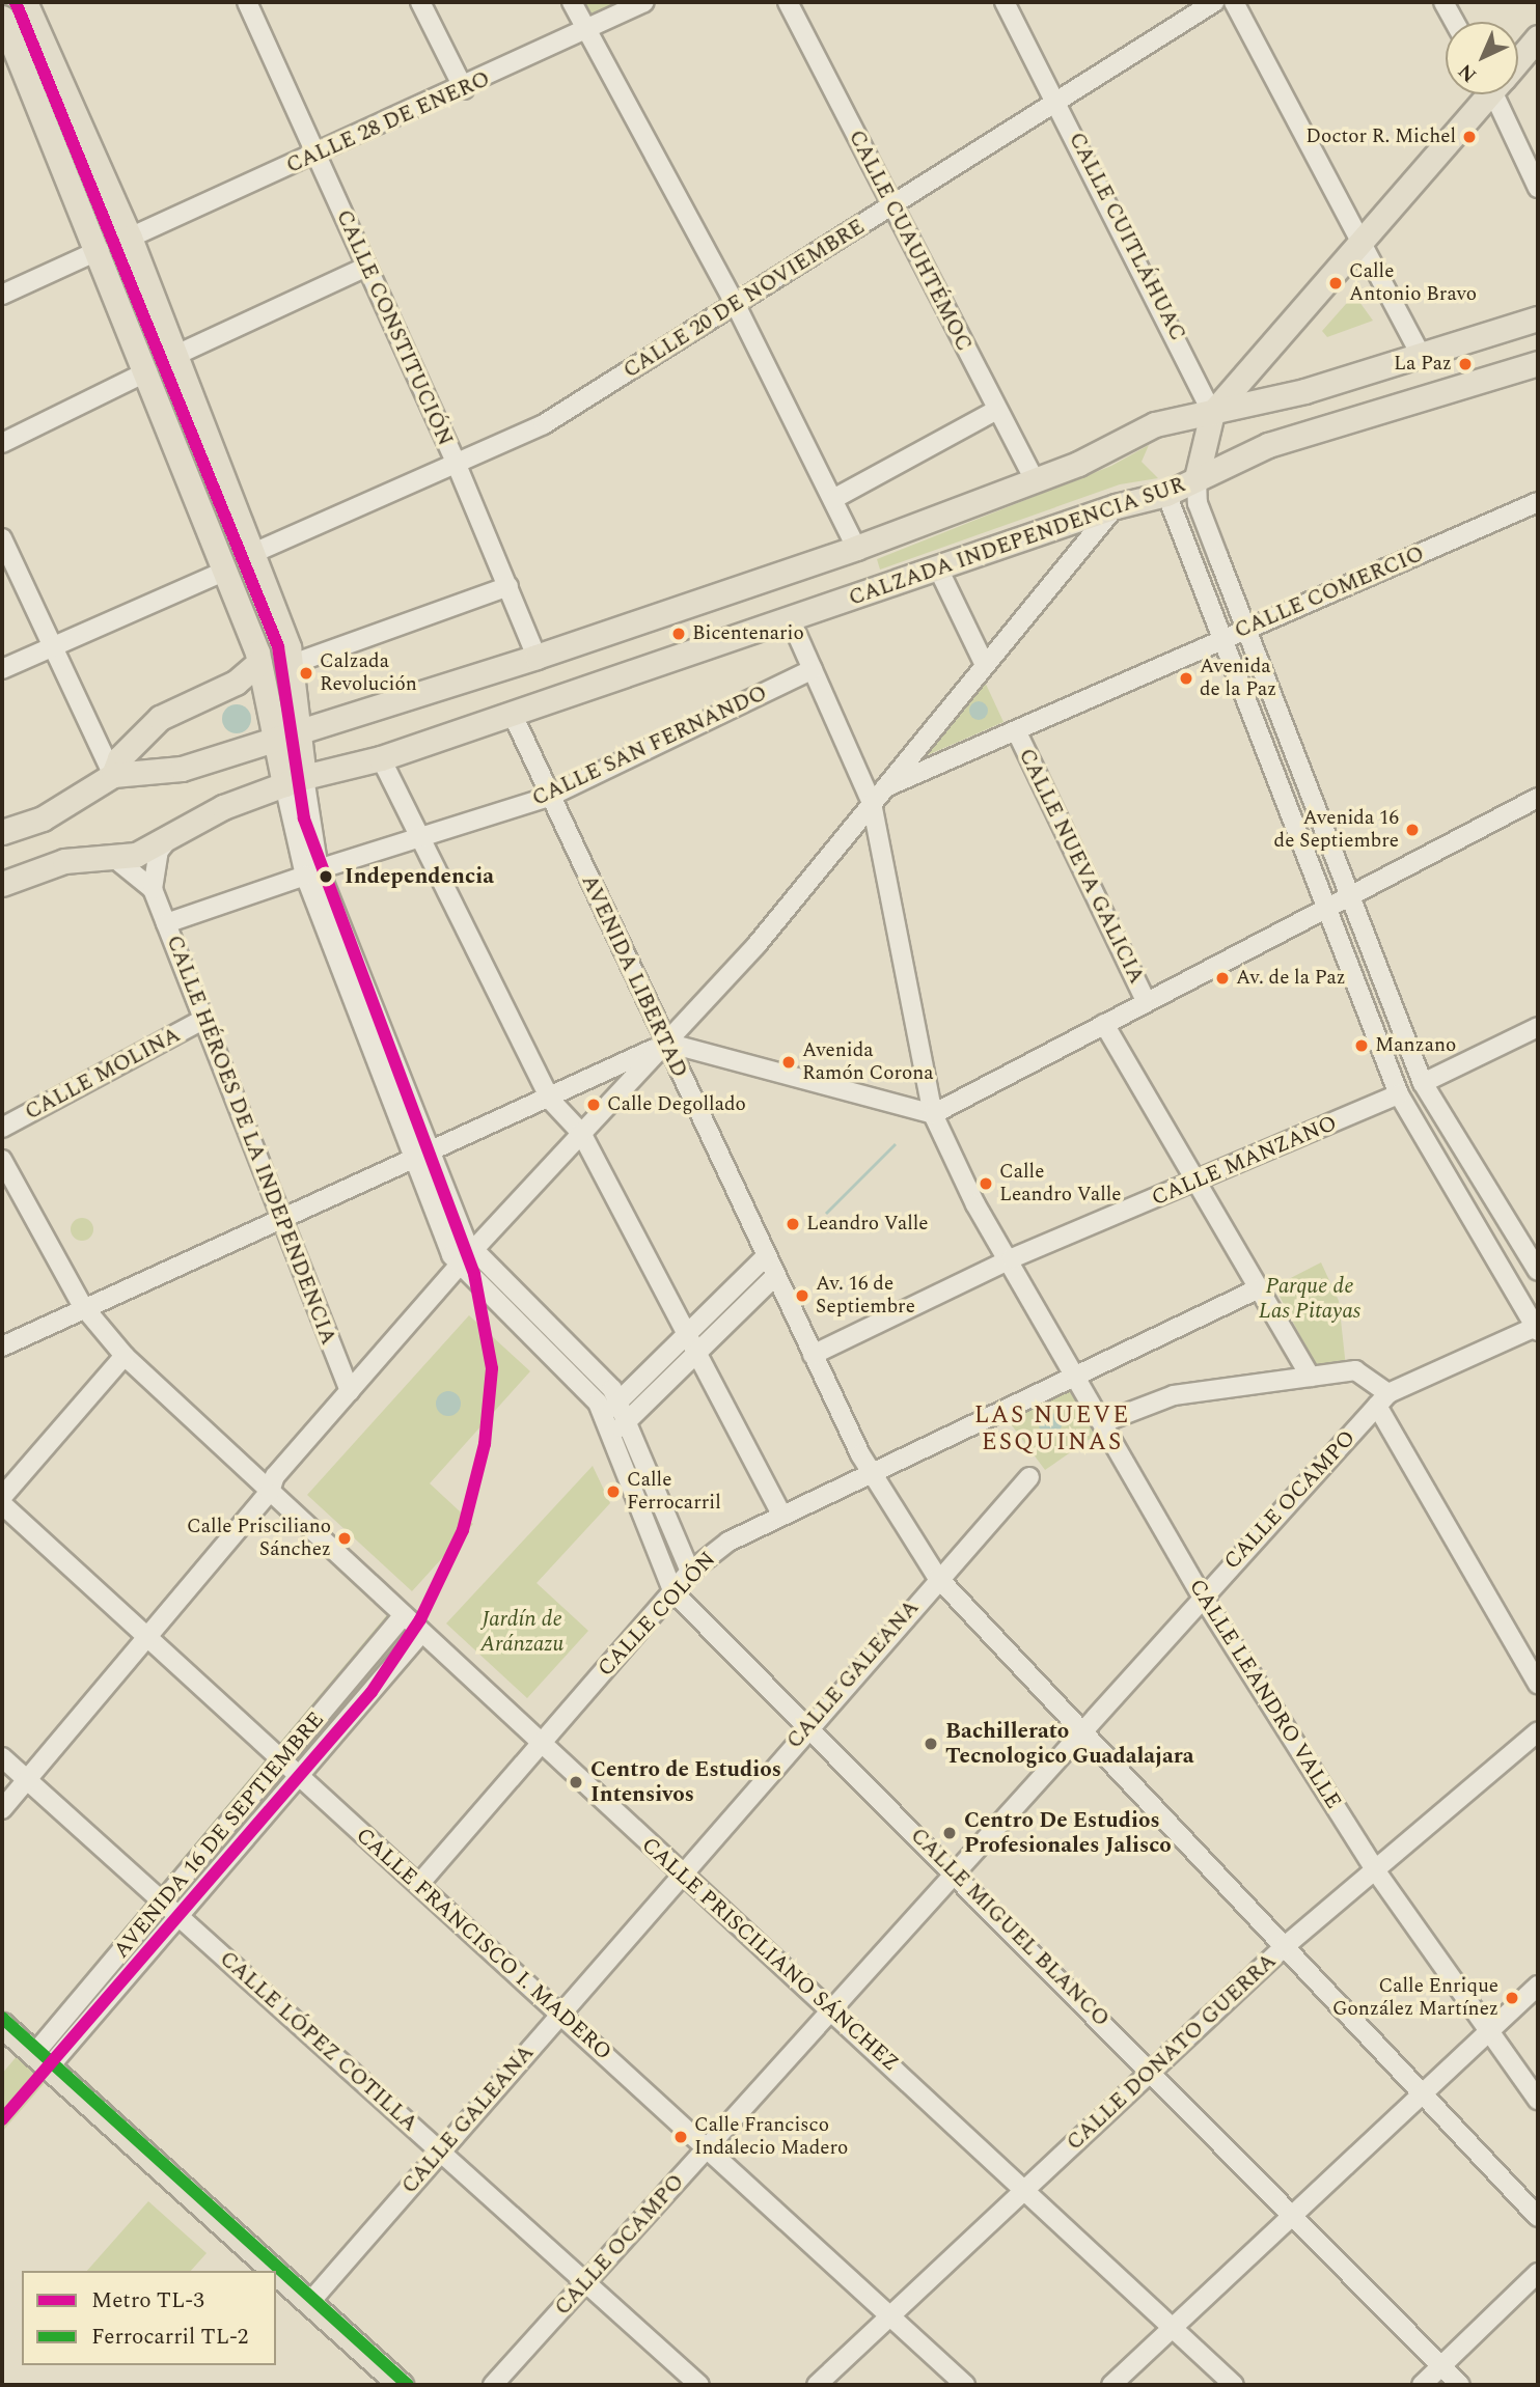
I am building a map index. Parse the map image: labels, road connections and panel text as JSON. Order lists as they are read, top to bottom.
{
  "streets": {
    "main road": ["CALZADA INDEPENDENCIA SUR"],
    "street": [
      "CALLE 28 DE ENERO",
      "CALLE CUITLÁHUAC",
      "CALLE CUAUHTÉMOC",
      "CALLE 20 DE NOVIEMBRE",
      "CALLE CONSTITUCIÓN",
      "CALLE COMERCIO",
      "CALLE SAN FERNANDO",
      "CALLE NUEVA GALICIA",
      "AVENIDA LIBERTAD",
      "CALLE MOLINA",
      "CALLE HÉROES DE LA INDEPENDENCIA",
      "CALLE MANZANO",
      "CALLE OCAMPO",
      "CALLE COLÓN",
      "CALLE GALEANA",
      "CALLE LEANDRO VALLE",
      "AVENIDA 16 DE SEPTIEMBRE",
      "CALLE MIGUEL BLANCO",
      "CALLE FRANCISCO I. MADERO",
      "CALLE PRISCILIANO SÁNCHEZ",
      "CALLE LÓPEZ COTILLA",
      "CALLE DONATO GUERRA"
    ]
  },
  "crossings": [
    ["CALLE 28 DE ENERO", "CALLE CONSTITUCIÓN"],
    ["CALLE CUITLÁHUAC", "CALLE 20 DE NOVIEMBRE"],
    ["CALLE CUAUHTÉMOC", "CALLE 20 DE NOVIEMBRE"],
    ["CALLE 20 DE NOVIEMBRE", "CALLE CONSTITUCIÓN"],
    ["CALZADA INDEPENDENCIA SUR", "AVENIDA LIBERTAD"],
    ["CALZADA INDEPENDENCIA SUR", "CALLE HÉROES DE LA INDEPENDENCIA"],
    ["CALZADA INDEPENDENCIA SUR", "CALLE LEANDRO VALLE"],
    ["CALLE COMERCIO", "CALLE NUEVA GALICIA"],
    ["CALLE COMERCIO", "CALLE LEANDRO VALLE"],
    ["CALLE SAN FERNANDO", "AVENIDA LIBERTAD"],
    ["CALLE SAN FERNANDO", "CALLE HÉROES DE LA INDEPENDENCIA"],
    ["CALLE SAN FERNANDO", "CALLE LEANDRO VALLE"],
    ["AVENIDA LIBERTAD", "CALLE MANZANO"],
    ["AVENIDA LIBERTAD", "CALLE OCAMPO"],
    ["AVENIDA LIBERTAD", "CALLE COLÓN"],
    ["AVENIDA LIBERTAD", "CALLE GALEANA"],
    ["AVENIDA LIBERTAD", "CALLE DONATO GUERRA"],
    ["CALLE MOLINA", "CALLE HÉROES DE LA INDEPENDENCIA"],
    ["CALLE MANZANO", "CALLE LEANDRO VALLE"],
    ["CALLE OCAMPO", "CALLE LEANDRO VALLE"],
    ["CALLE OCAMPO", "CALLE MIGUEL BLANCO"],
    ["CALLE OCAMPO", "CALLE FRANCISCO I. MADERO"],
    ["CALLE OCAMPO", "CALLE PRISCILIANO SÁNCHEZ"],
    ["CALLE OCAMPO", "CALLE LÓPEZ COTILLA"],
    ["CALLE COLÓN", "CALLE LEANDRO VALLE"],
    ["CALLE COLÓN", "CALLE MIGUEL BLANCO"],
    ["CALLE COLÓN", "CALLE FRANCISCO I. MADERO"],
    ["CALLE COLÓN", "CALLE PRISCILIANO SÁNCHEZ"],
    ["CALLE GALEANA", "CALLE MIGUEL BLANCO"],
    ["CALLE GALEANA", "CALLE FRANCISCO I. MADERO"],
    ["CALLE GALEANA", "CALLE PRISCILIANO SÁNCHEZ"],
    ["CALLE GALEANA", "CALLE LÓPEZ COTILLA"],
    ["CALLE LEANDRO VALLE", "CALLE DONATO GUERRA"],
    ["AVENIDA 16 DE SEPTIEMBRE", "CALLE FRANCISCO I. MADERO"],
    ["AVENIDA 16 DE SEPTIEMBRE", "CALLE PRISCILIANO SÁNCHEZ"],
    ["AVENIDA 16 DE SEPTIEMBRE", "CALLE LÓPEZ COTILLA"],
    ["CALLE MIGUEL BLANCO", "CALLE DONATO GUERRA"],
    ["CALLE FRANCISCO I. MADERO", "CALLE DONATO GUERRA"],
    ["CALLE PRISCILIANO SÁNCHEZ", "CALLE DONATO GUERRA"]
  ],
  "districts": ["LAS NUEVE ESQUINAS"],
  "parks": ["Parque de Las Pitayas", "Jardín de Aránzazu"],
  "places": [
    "Doctor R. Michel",
    "Calle Antonio Bravo",
    "La Paz",
    "Bicentenario",
    "Calzada Revolución",
    "Avenida de la Paz",
    "Avenida 16 de Septiembre",
    "Independencia",
    "Av. de la Paz",
    "Manzano",
    "Avenida Ramón Corona",
    "Calle Degollado",
    "Calle Leandro Valle",
    "Leandro Valle",
    "Av. 16 de Septiembre",
    "Calle Ferrocarril",
    "Calle Prisciliano Sánchez",
    "Bachillerato Tecnologico Guadalajara",
    "Centro de Estudios Intensivos",
    "Centro De Estudios Profesionales Jalisco",
    "Calle Enrique González Martínez",
    "Calle Francisco Indalecio Madero"
  ],
  "lines": ["metro line TL-3", "rail line TL-2"],
  "legend": ["Metro TL-3", "Ferrocarril TL-2"],
  "north": "bottom left"
}
